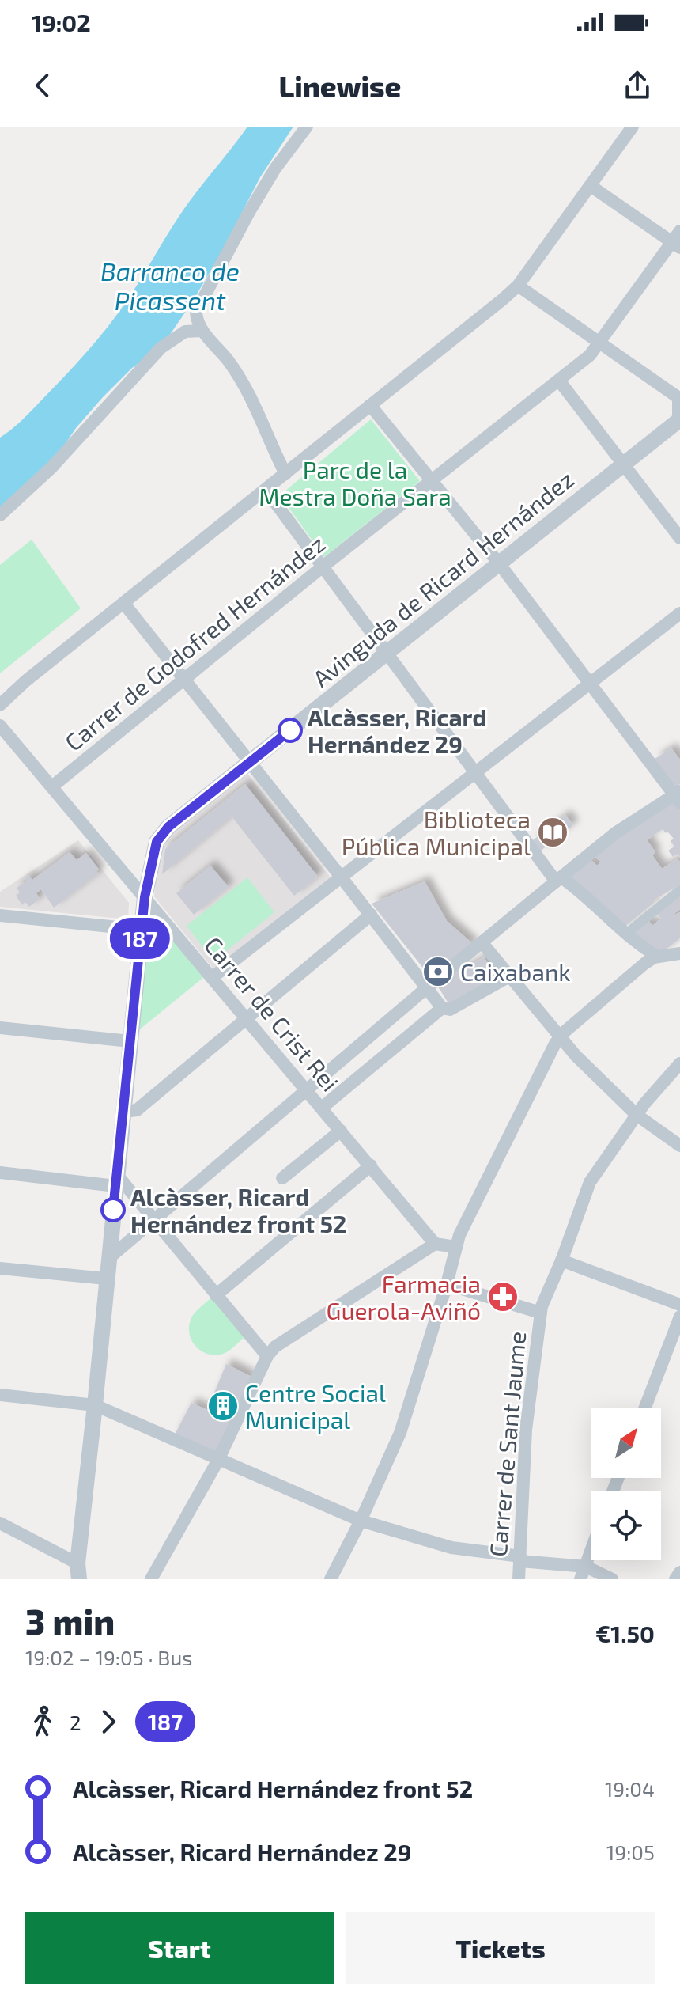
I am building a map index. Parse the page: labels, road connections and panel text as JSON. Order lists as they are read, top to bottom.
{
  "streets": {
    "street": [
      "Avinguda de Ricard Hernández",
      "Carrer de Godofred Hernández",
      "Carrer de Crist Rei",
      "Carrer de Sant Jaume"
    ]
  },
  "crossings": [
    ["Avinguda de Ricard Hernández", "Carrer de Crist Rei"],
    ["Carrer de Godofred Hernández", "Carrer de Crist Rei"]
  ],
  "water": ["Barranco de Picassent"],
  "parks": ["Parc de la Mestra Doña Sara"],
  "places": {
    "other": ["Alcàsser, Ricard Hernández 29", "Alcàsser, Ricard Hernández front 52"],
    "library": ["Biblioteca Pública Municipal"],
    "bank": ["Caixabank"],
    "pharmacy": ["Farmacia Guerola-Aviñó"],
    "building": ["Centre Social Municipal"]
  },
  "lines": ["bus line 187"],
  "north": "top right",
  "page": {
    "status": "19:02",
    "header": "Linewise",
    "on_map": "187",
    "heading": ["3 min", "19:02 – 19:05 · Bus", "€1.50"],
    "legs": ["2", "187"],
    "list": [
      {
        "name": "Alcàsser, Ricard Hernández front 52",
        "value": "19:04"
      },
      {
        "name": "Alcàsser, Ricard Hernández 29",
        "value": "19:05"
      }
    ],
    "buttons": ["Start", "Tickets"]
  }
}
